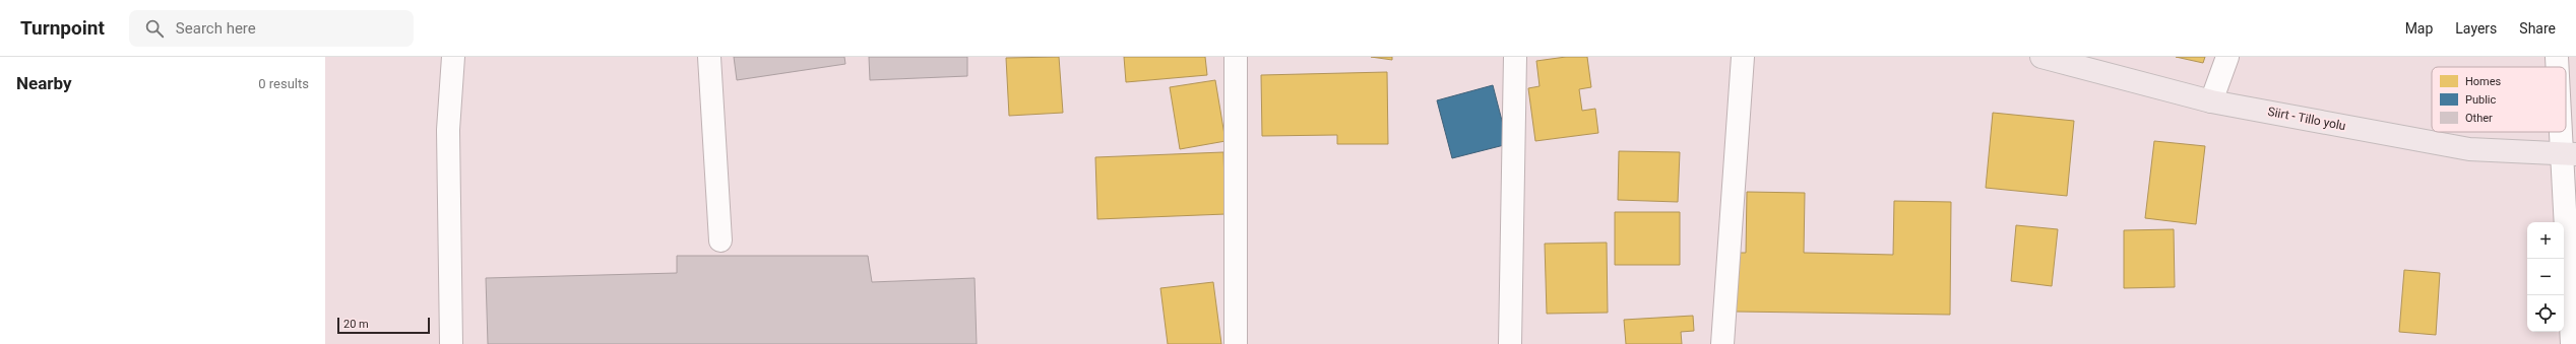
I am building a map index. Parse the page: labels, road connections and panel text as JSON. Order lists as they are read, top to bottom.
{
  "streets": {
    "main road": ["Siirt - Tillo yolu"]
  },
  "legend": ["Homes", "Public", "Other"],
  "scale_bar": "20 m",
  "page": {
    "header": "Turnpoint",
    "search": "Search here",
    "nav": ["Map", "Layers", "Share"],
    "heading": ["Nearby", "0 results"],
    "map_buttons": ["+", "−"],
    "scale": "20 m"
  }
}
